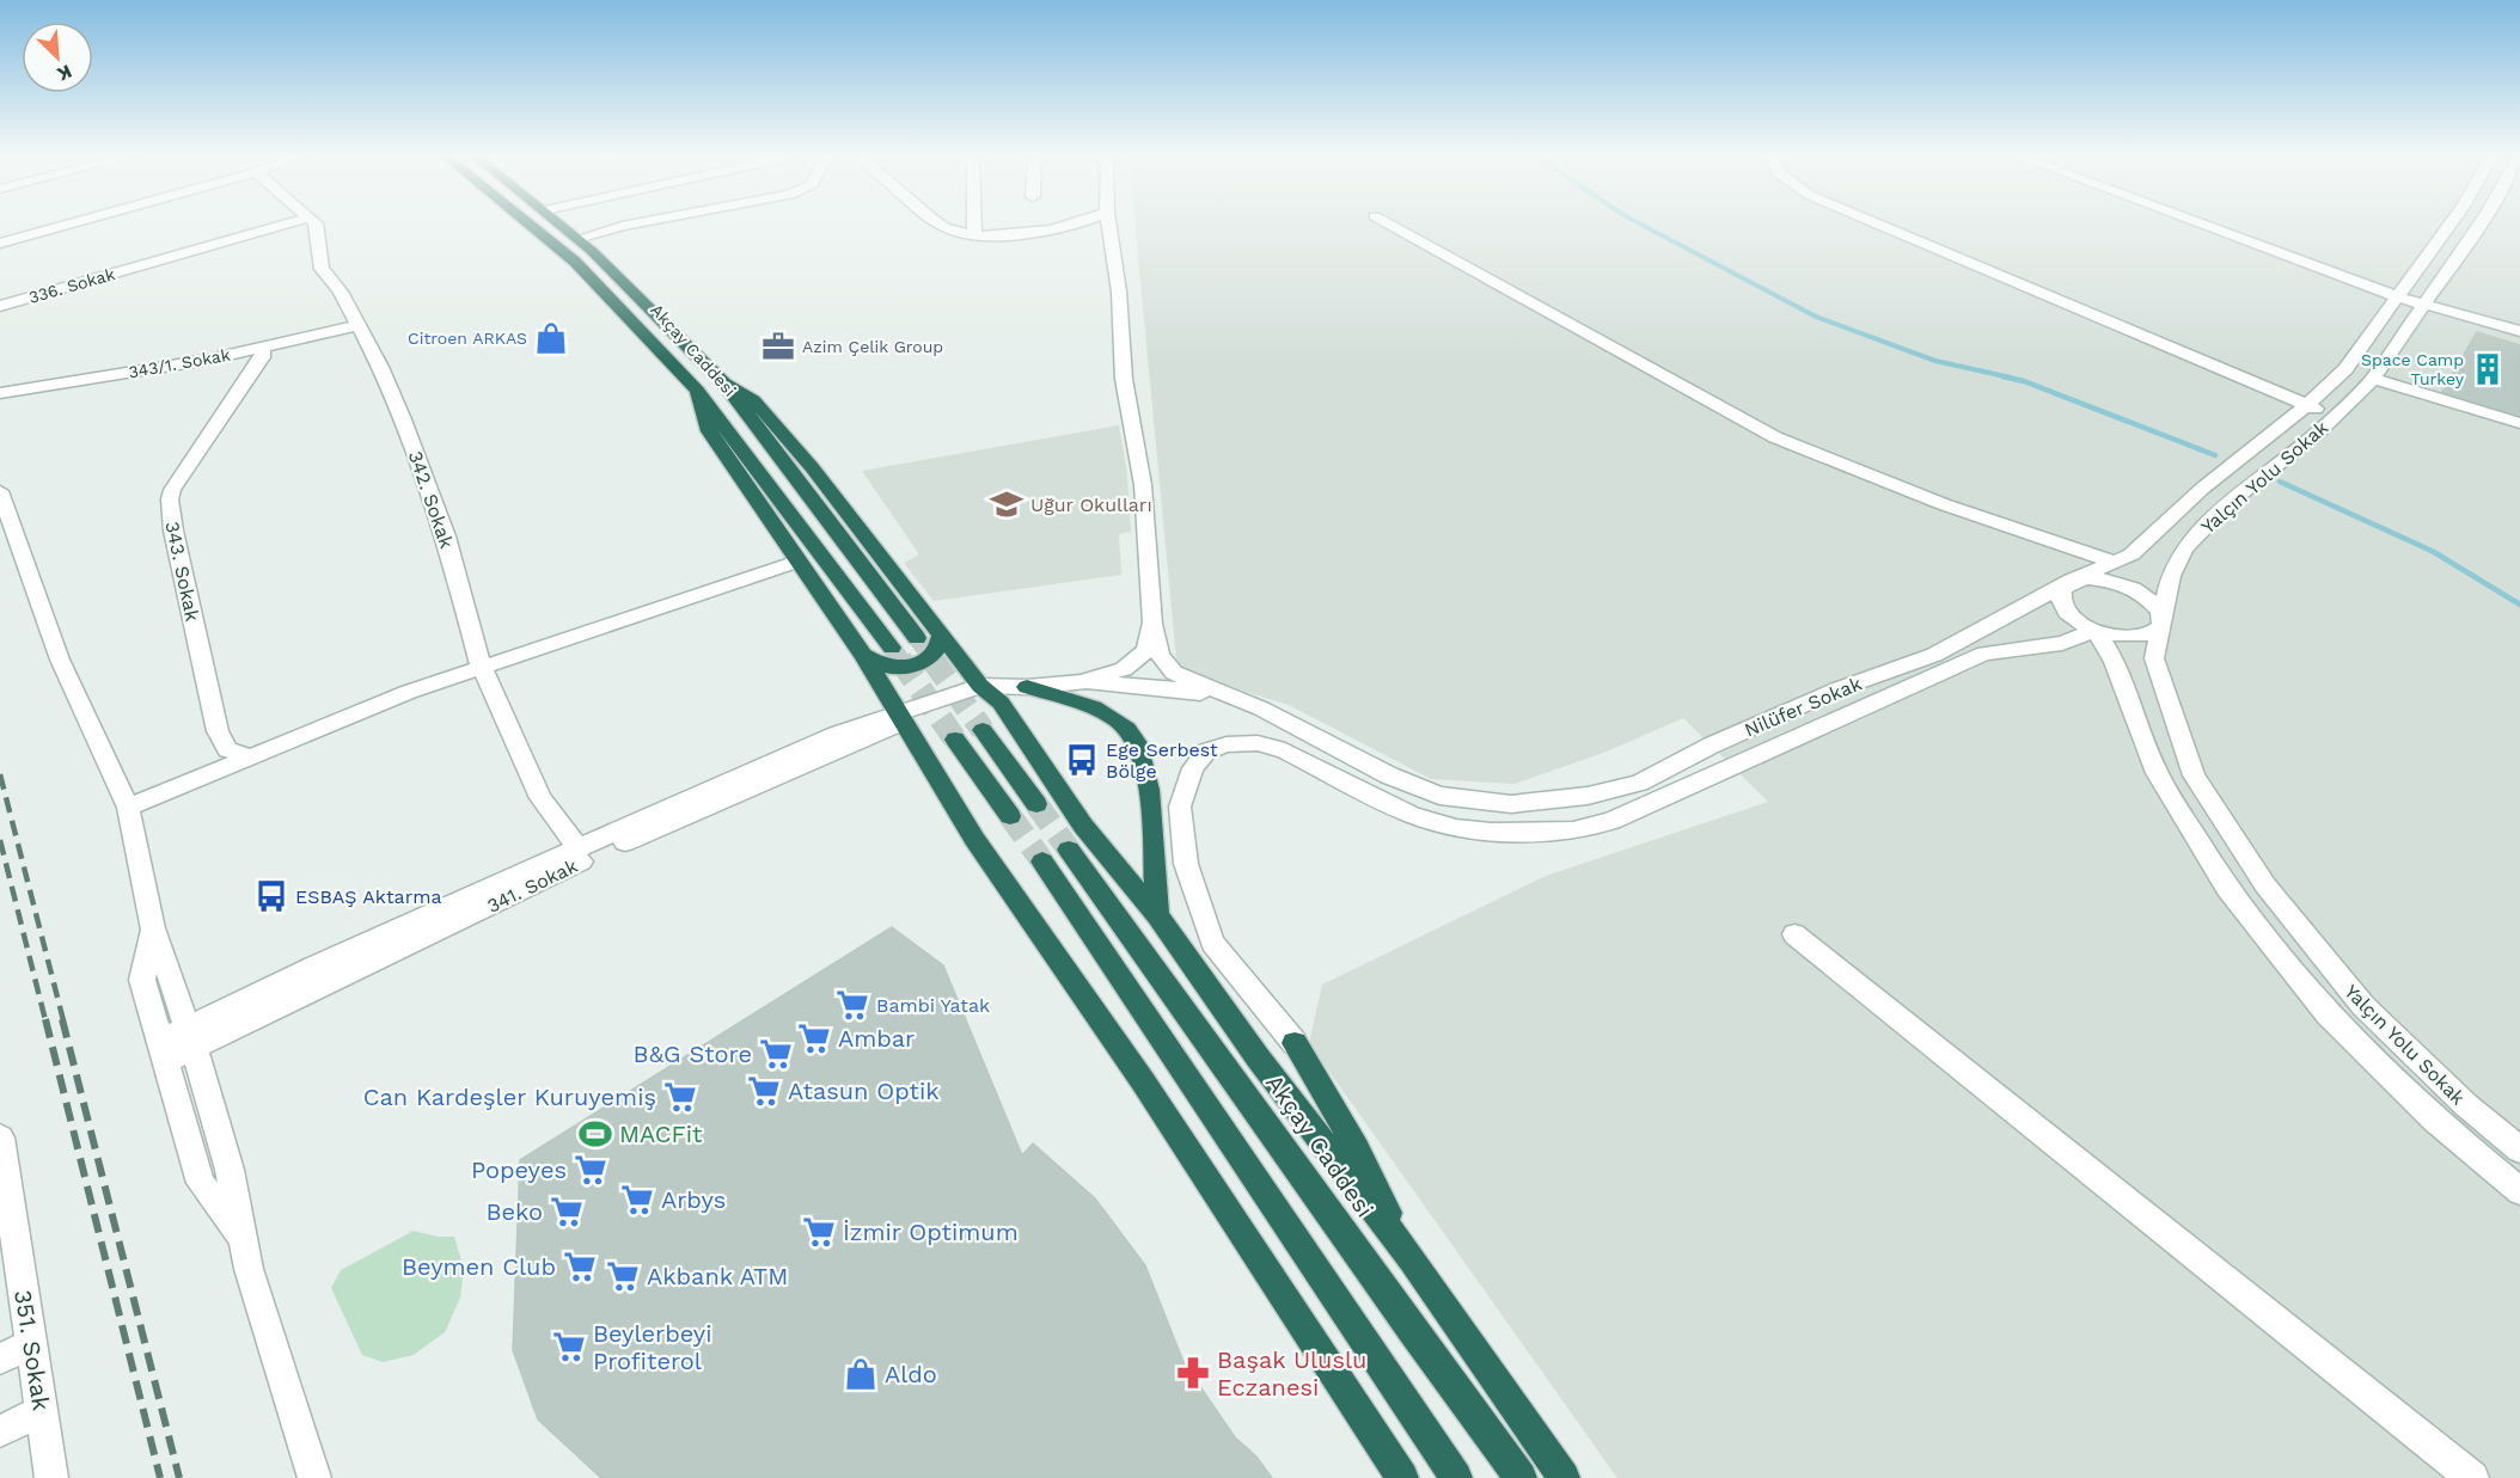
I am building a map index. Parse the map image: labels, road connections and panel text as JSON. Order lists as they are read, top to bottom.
{
  "streets": {
    "highway": ["Akçay Caddesi"],
    "street": [
      "336. Sokak",
      "343/1. Sokak",
      "Yalçın Yolu Sokak",
      "342. Sokak",
      "343. Sokak",
      "Nilüfer Sokak",
      "341. Sokak",
      "351. Sokak"
    ]
  },
  "crossings": [
    ["343/1. Sokak", "342. Sokak"],
    ["343/1. Sokak", "343. Sokak"],
    ["Yalçın Yolu Sokak", "Nilüfer Sokak"],
    ["342. Sokak", "341. Sokak"]
  ],
  "places": {
    "shop": ["Citroen ARKAS", "Aldo"],
    "office": ["Azim Çelik Group"],
    "building": ["Space Camp Turkey"],
    "school or university": ["Uğur Okulları"],
    "bus stop": ["Ege Serbest Bölge", "ESBAŞ Aktarma"],
    "supermarket": [
      "Bambi Yatak",
      "Ambar",
      "B&G Store",
      "Atasun Optik",
      "Can Kardeşler Kuruyemiş",
      "Popeyes",
      "Arbys",
      "Beko",
      "İzmir Optimum",
      "Beymen Club",
      "Akbank ATM",
      "Beylerbeyi Profiterol"
    ],
    "sports": ["MACFit"],
    "pharmacy": ["Başak Uluslu Eczanesi"]
  },
  "north": "bottom right"
}
